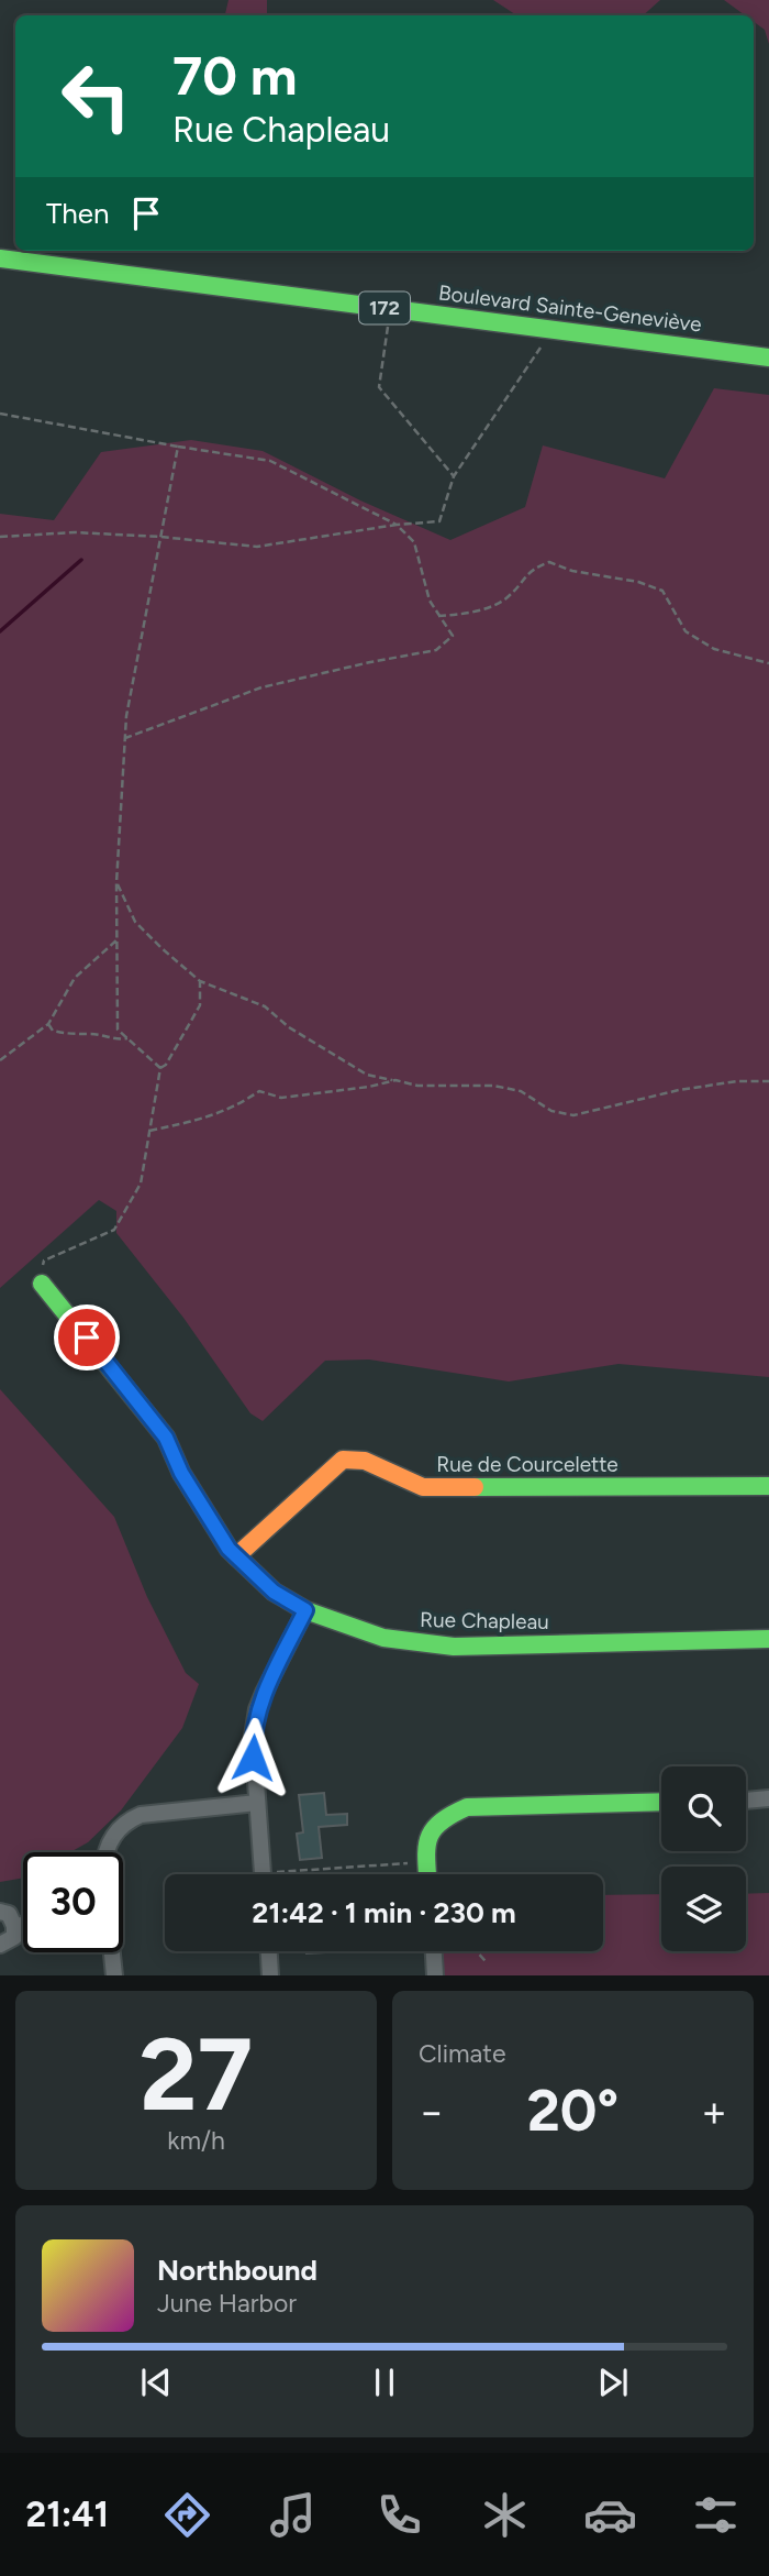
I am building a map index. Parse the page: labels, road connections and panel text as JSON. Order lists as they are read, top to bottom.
{
  "streets": {
    "street": [
      "172",
      "Boulevard Sainte-Geneviève",
      "Rue de Courcelette",
      "Rue Chapleau"
    ]
  },
  "crossings": [
    ["Rue de Courcelette", "Rue Chapleau"]
  ],
  "page": {
    "turn": ["70 m", "Rue Chapleau"],
    "then": "Then",
    "limit": "30",
    "trip": "21:42 · 1 min · 230 m",
    "tile": [
      ["27", "km/h"],
      "Climate"
    ],
    "heat": ["−", "20°", "+"],
    "song": ["Northbound", "June Harbor"],
    "tabs": "21:41"
  }
}
